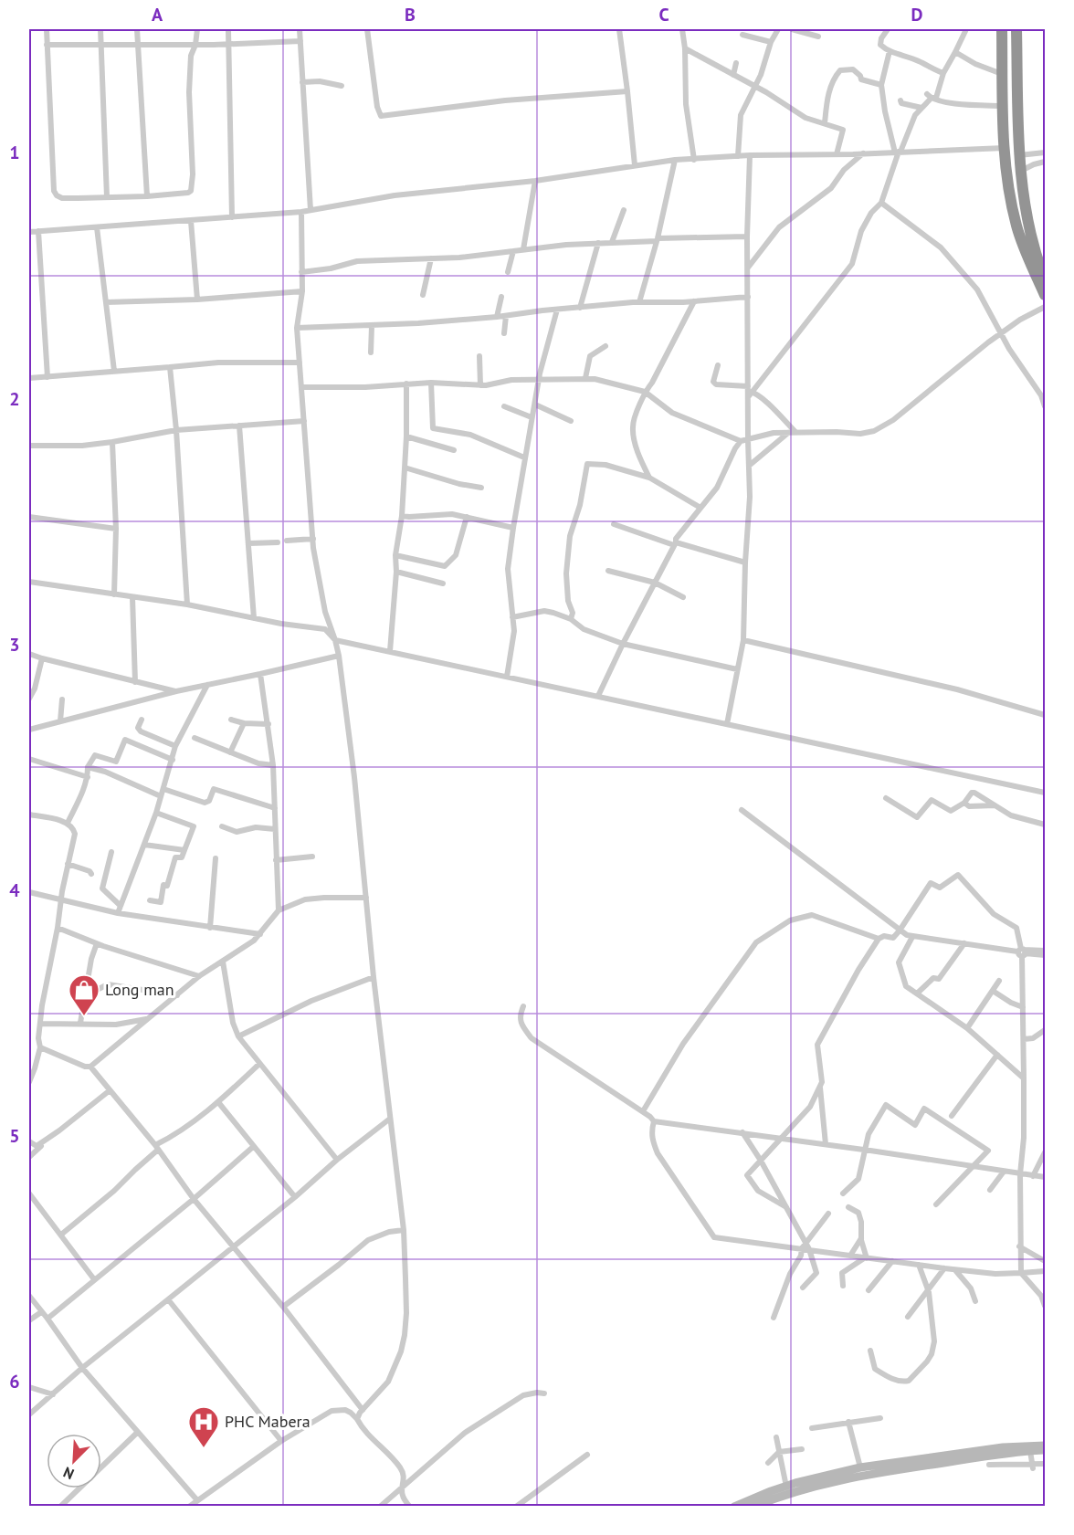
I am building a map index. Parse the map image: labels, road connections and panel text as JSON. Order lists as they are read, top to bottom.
{
  "places": {
    "shop": ["Long man"],
    "hospital": ["PHC Mabera"]
  },
  "north": "bottom left",
  "grid": {
    "columns": [
      "A",
      "B",
      "C",
      "D"
    ],
    "rows": [
      "1",
      "2",
      "3",
      "4",
      "5",
      "6"
    ]
  }
}
